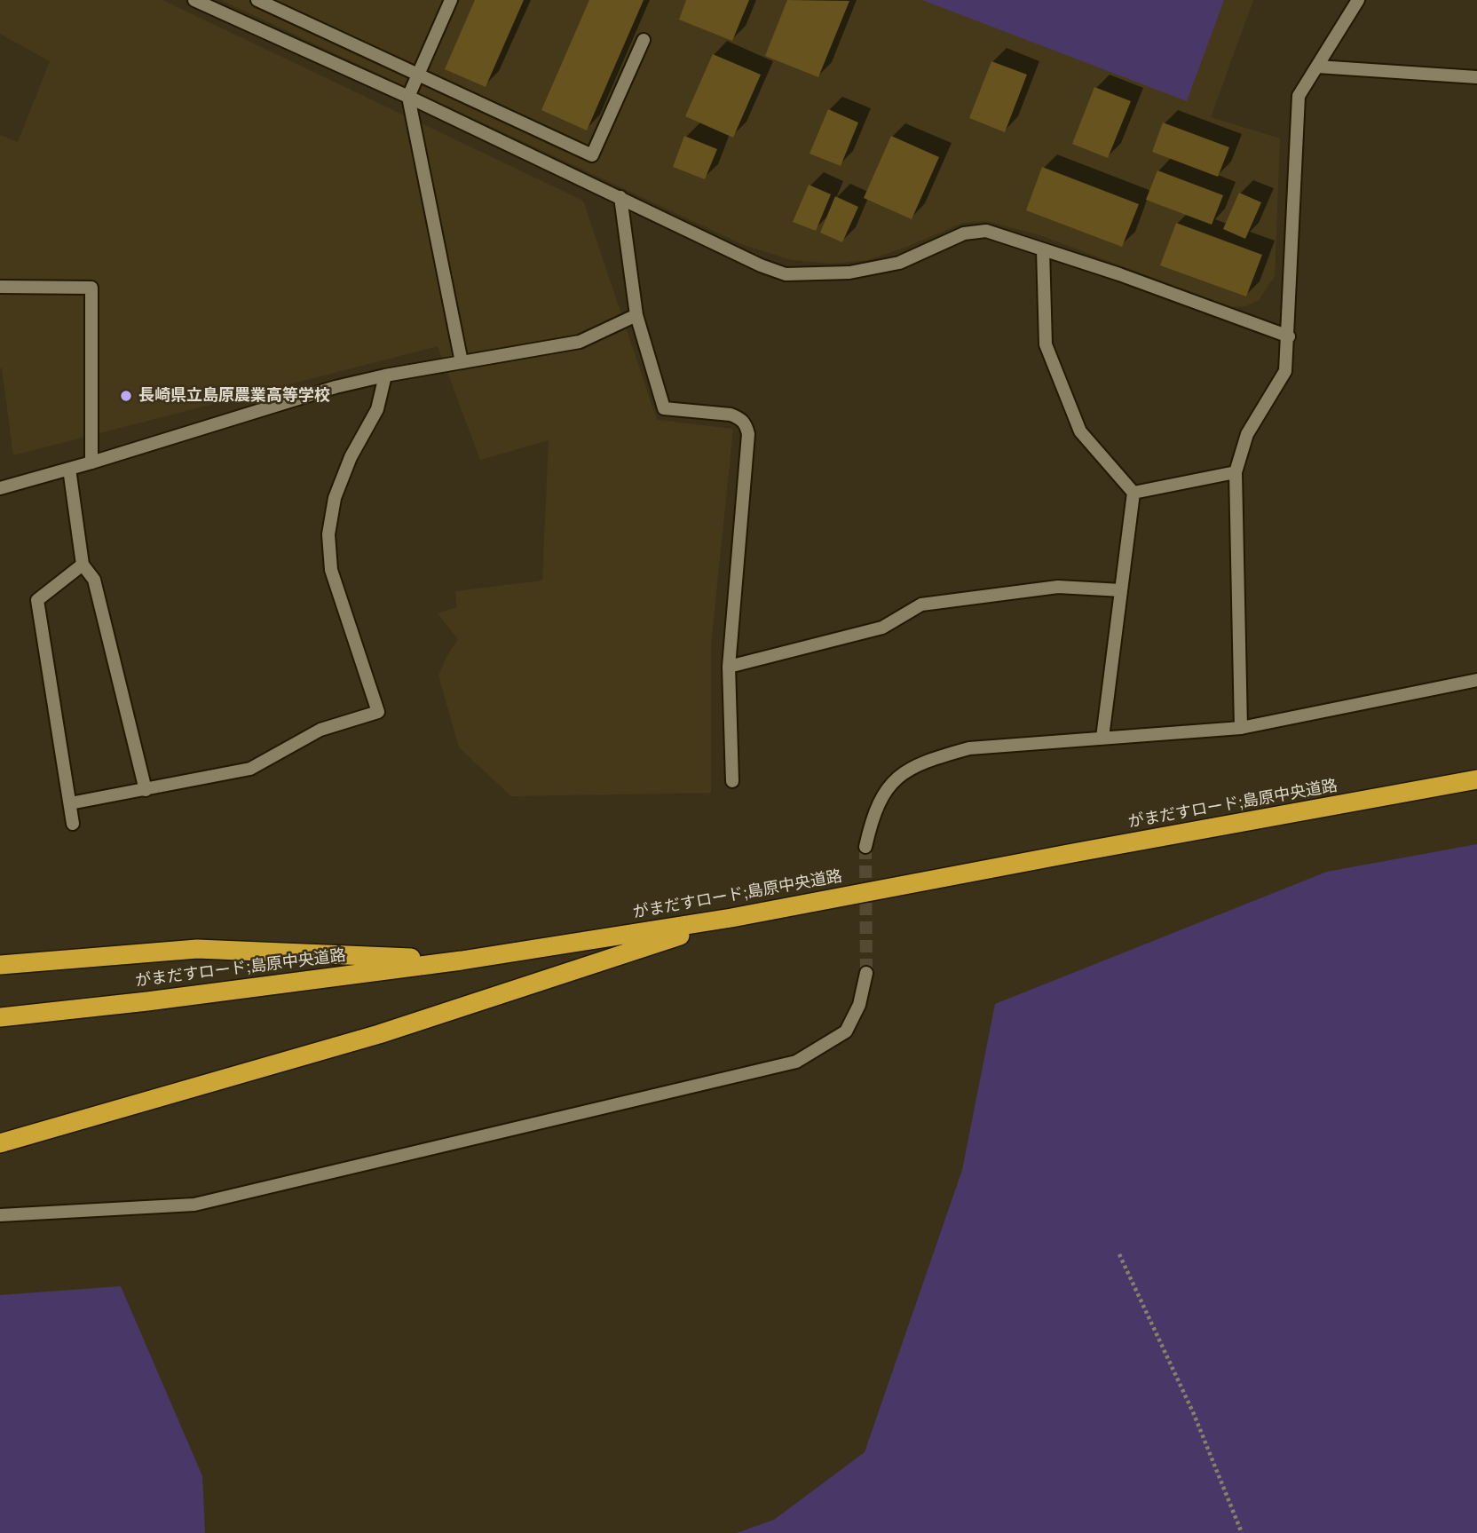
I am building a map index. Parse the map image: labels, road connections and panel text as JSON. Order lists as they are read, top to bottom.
{
  "streets": {
    "highway": ["がまだすロード;島原中央道路"]
  },
  "places": ["長崎県立島原農業高等学校"]
}
